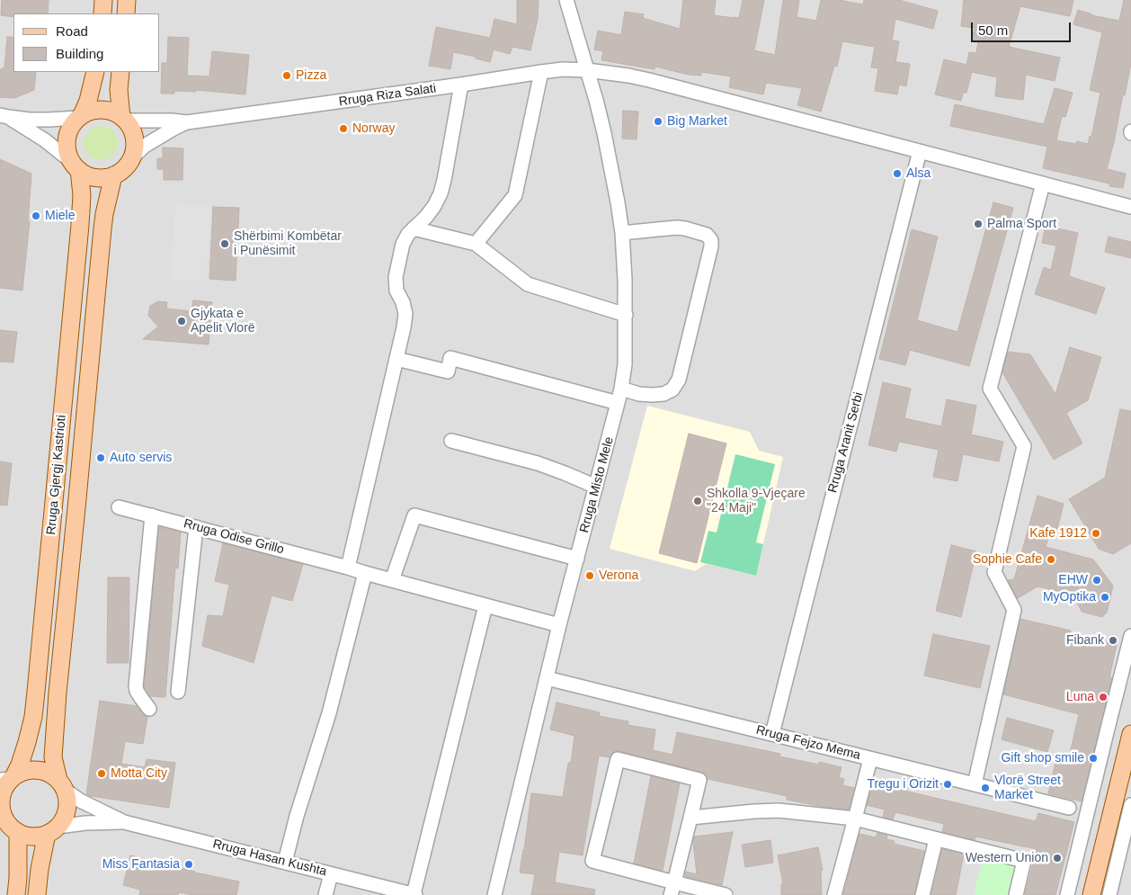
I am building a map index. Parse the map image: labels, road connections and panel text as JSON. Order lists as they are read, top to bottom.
{
  "streets": {
    "main road": ["Rruga Gjergj Kastrioti"],
    "street": [
      "Rruga Riza Salati",
      "Rruga Aranit Serbi",
      "Rruga Misto Mele",
      "Rruga Odise Grillo",
      "Rruga Fejzo Mema",
      "Rruga Hasan Kushta"
    ]
  },
  "crossings": [
    ["Rruga Riza Salati", "Rruga Aranit Serbi"],
    ["Rruga Riza Salati", "Rruga Misto Mele"],
    ["Rruga Aranit Serbi", "Rruga Fejzo Mema"],
    ["Rruga Misto Mele", "Rruga Fejzo Mema"]
  ],
  "places": [
    "Pizza",
    "Big Market",
    "Norway",
    "Alsa",
    "Miele",
    "Palma Sport",
    "Shërbimi Kombëtar i Punësimit",
    "Gjykata e Apelit Vlorë",
    "Auto servis",
    "Shkolla 9-Vjeçare \"24 Maji\"",
    "Kafe 1912",
    "Sophie Cafe",
    "Verona",
    "EHW",
    "MyOptika",
    "Fibank",
    "Luna",
    "Gift shop smile",
    "Motta City",
    "Tregu i Orizit",
    "Vlorë Street Market",
    "Western Union",
    "Miss Fantasia"
  ],
  "legend": ["Road", "Building"],
  "scale_bar": "50 m"
}
